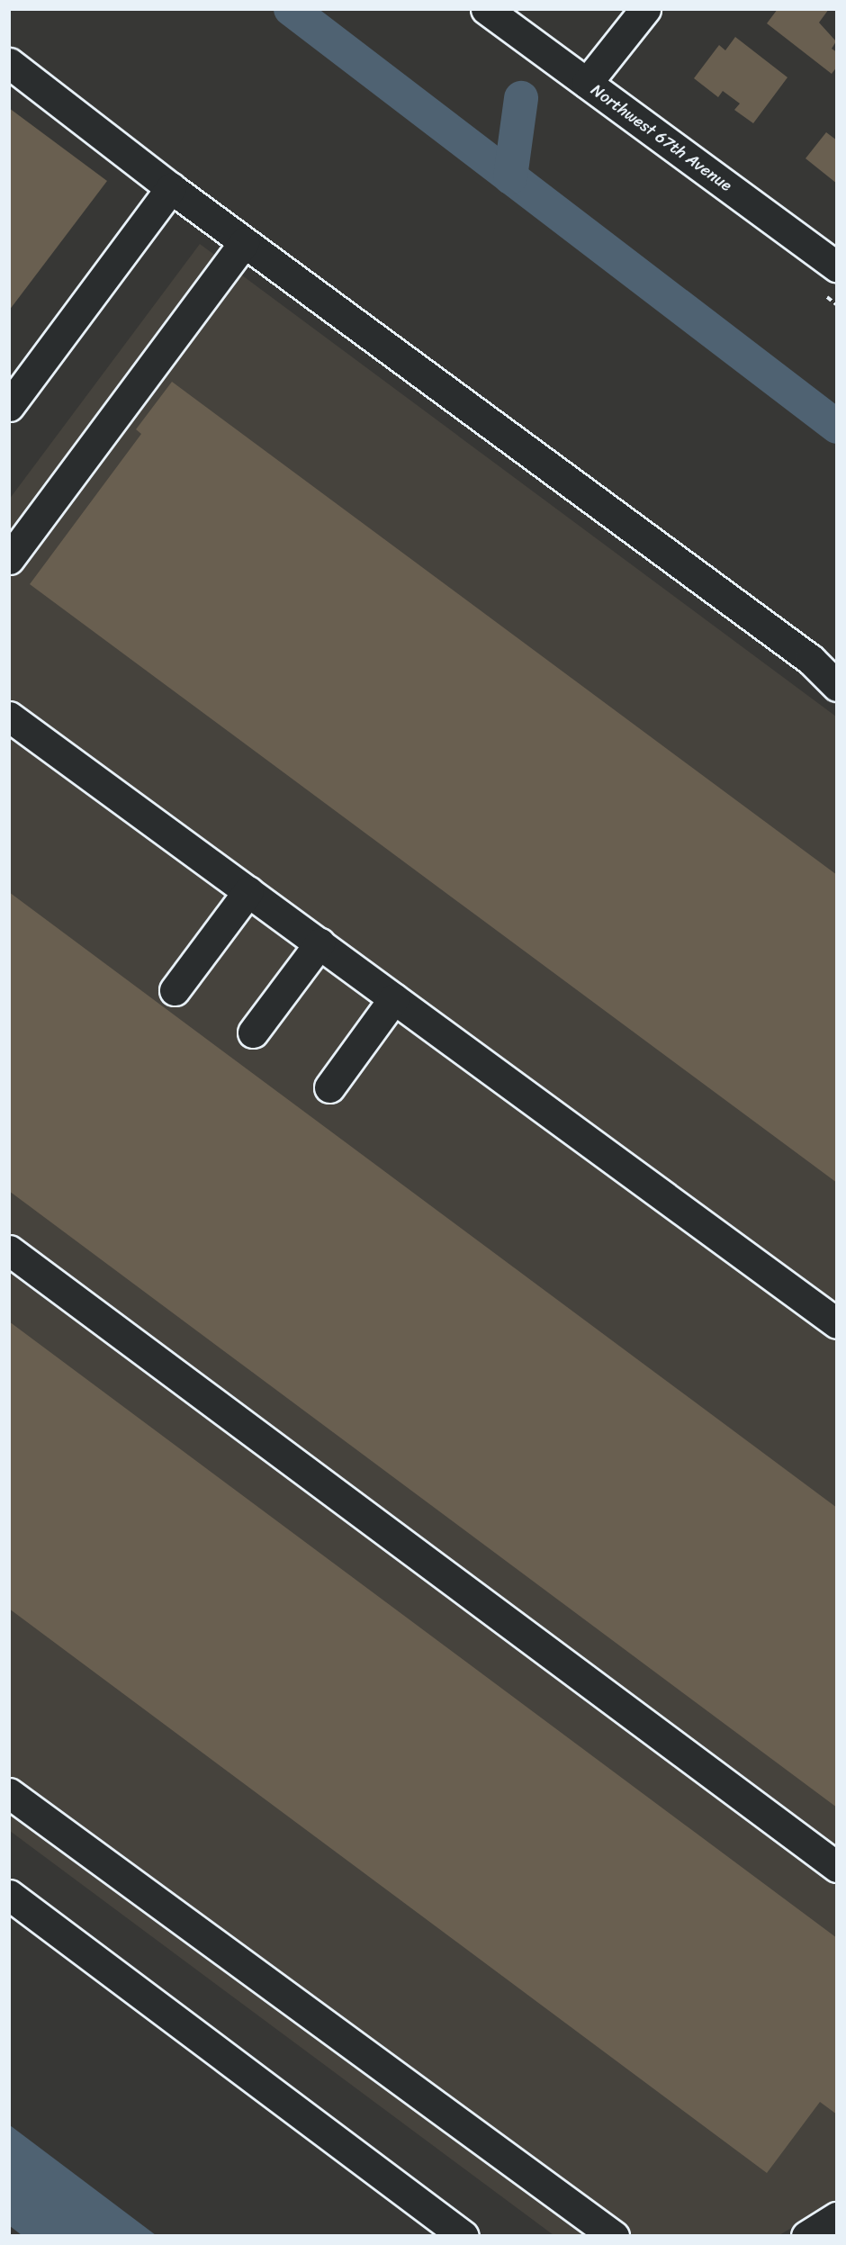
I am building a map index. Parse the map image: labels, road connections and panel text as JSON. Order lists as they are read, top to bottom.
{
  "streets": {
    "street": ["Northwest 67th Avenue"]
  }
}
